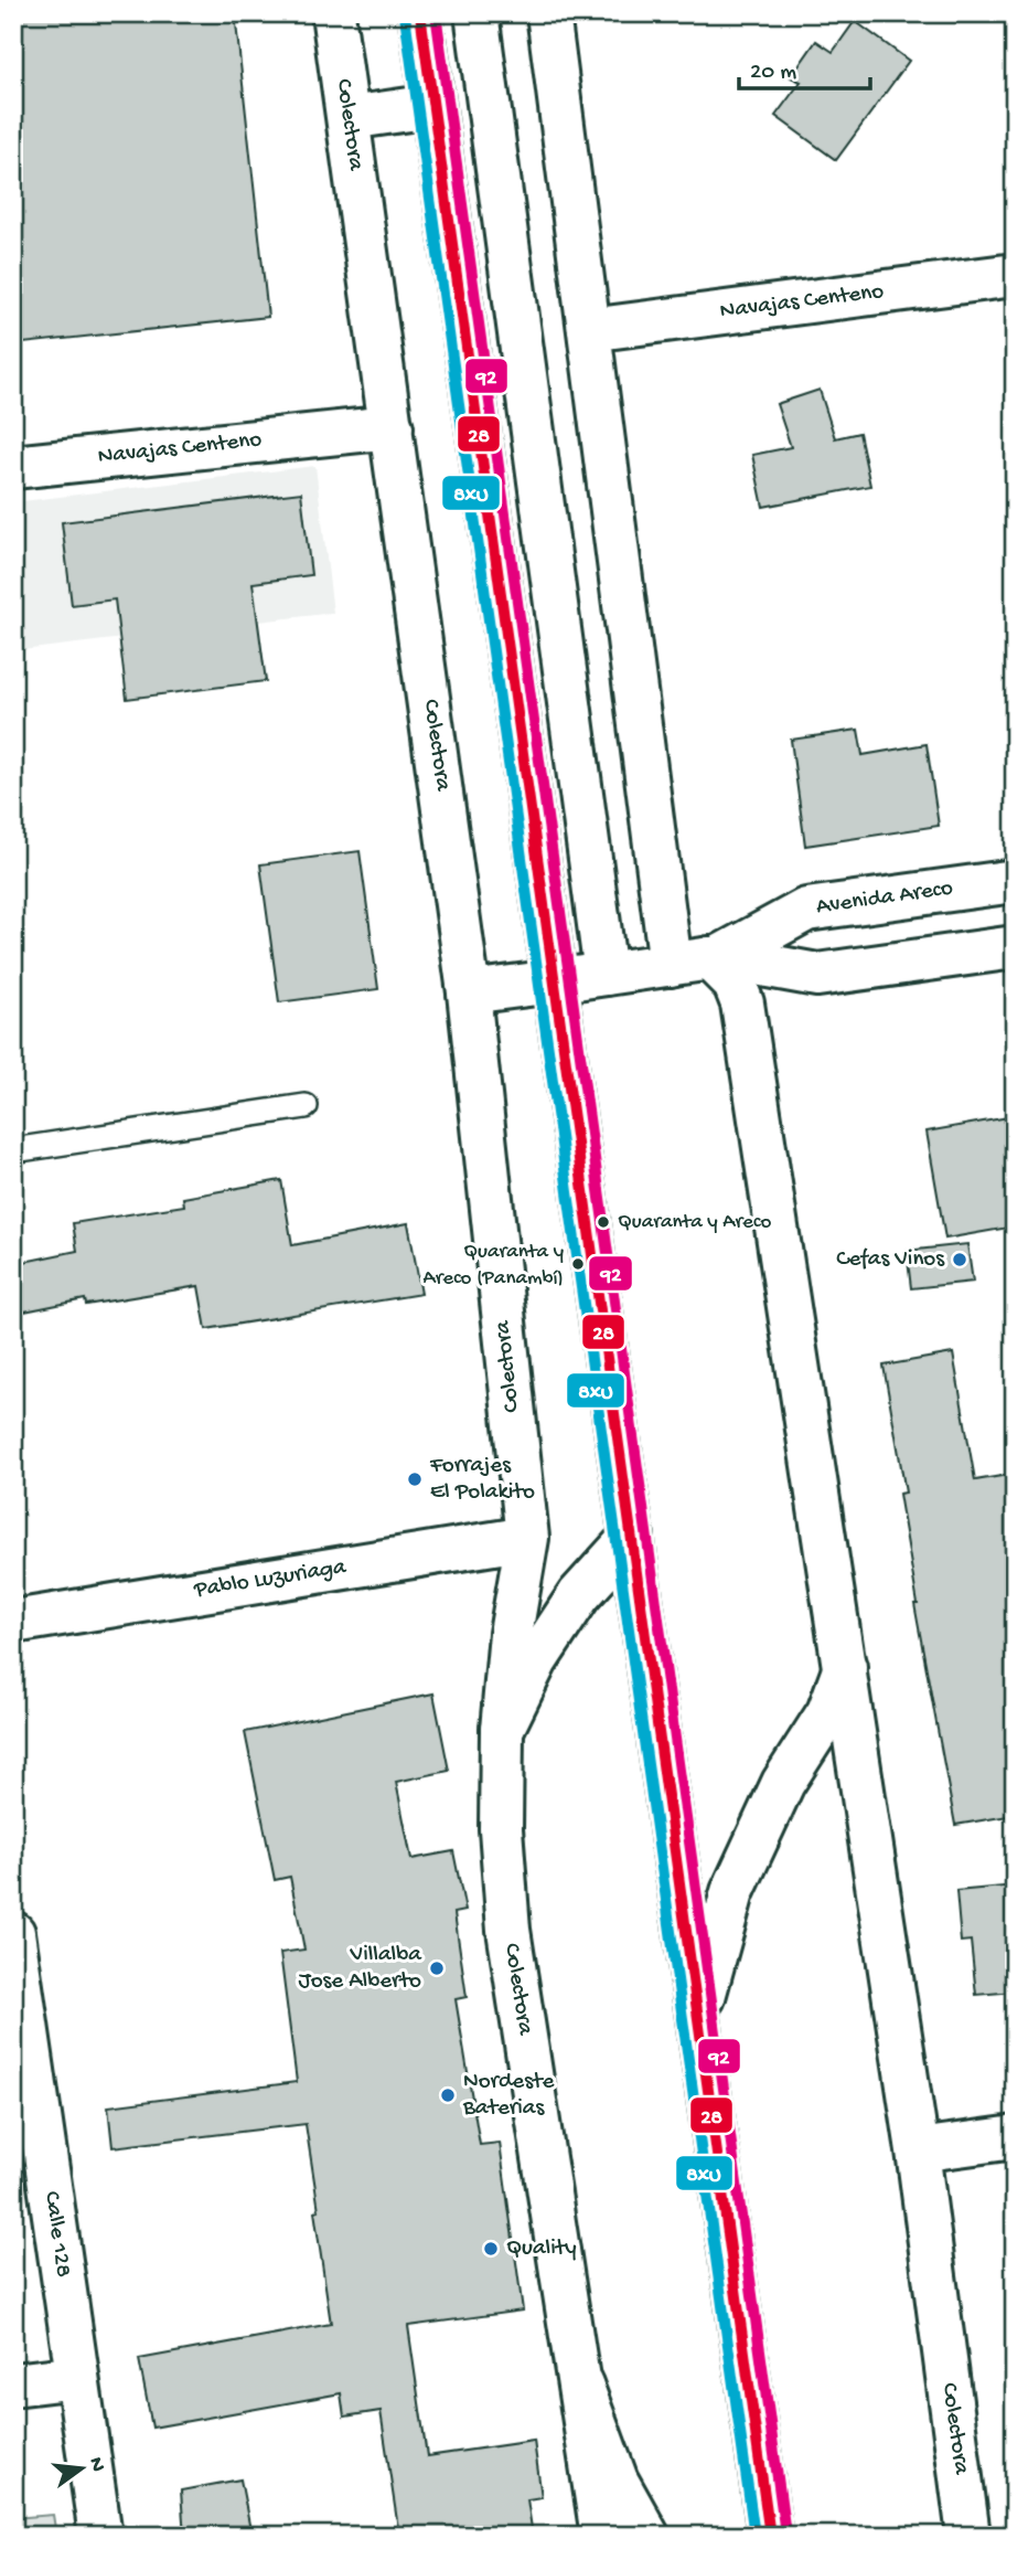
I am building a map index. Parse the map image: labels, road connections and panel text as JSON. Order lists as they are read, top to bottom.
{
  "streets": {
    "main road": [
      "Colectora",
      "Navajas Centeno",
      "Avenida Areco",
      "Pablo Luzuriaga",
      "Calle 128"
    ]
  },
  "crossings": [
    ["Colectora", "Navajas Centeno"],
    ["Colectora", "Avenida Areco"],
    ["Colectora", "Pablo Luzuriaga"]
  ],
  "places": [
    "Quaranta y Areco",
    "Cefas Vinos",
    "Quaranta y Areco (Panambí)",
    "Forrajes El Polakito",
    "Villalba Jose Alberto",
    "Nordeste Baterias",
    "Quality"
  ],
  "lines": ["transit line 28", "transit line 92", "transit line 8xU"],
  "scale_bar": "20 m",
  "north": "right"
}
